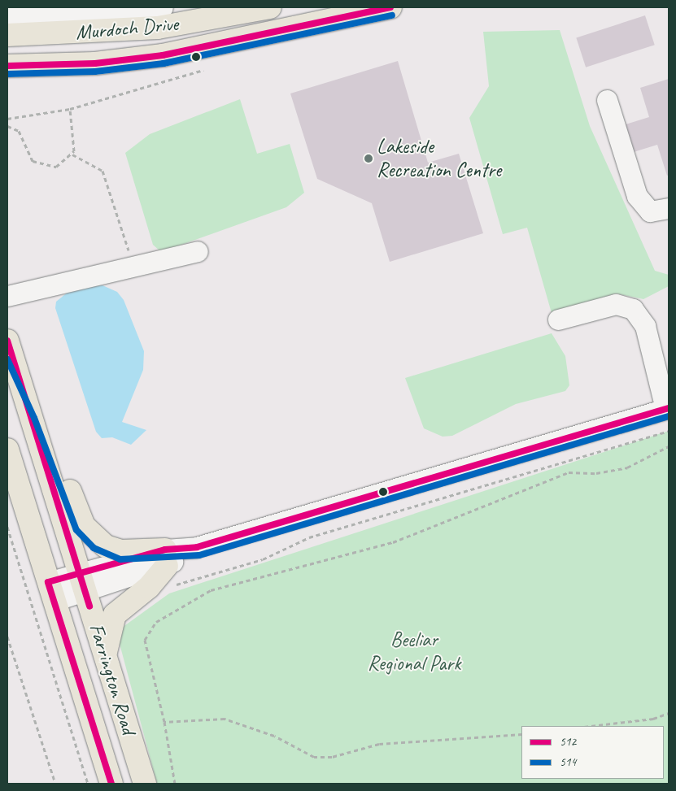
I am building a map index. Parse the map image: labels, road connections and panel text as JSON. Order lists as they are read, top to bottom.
{
  "streets": {
    "main road": ["Murdoch Drive", "Farrington Road"]
  },
  "parks": ["Beeliar Regional Park"],
  "places": ["Lakeside Recreation Centre"],
  "lines": ["transit line 512", "transit line 514"],
  "legend": ["512", "514"]
}
